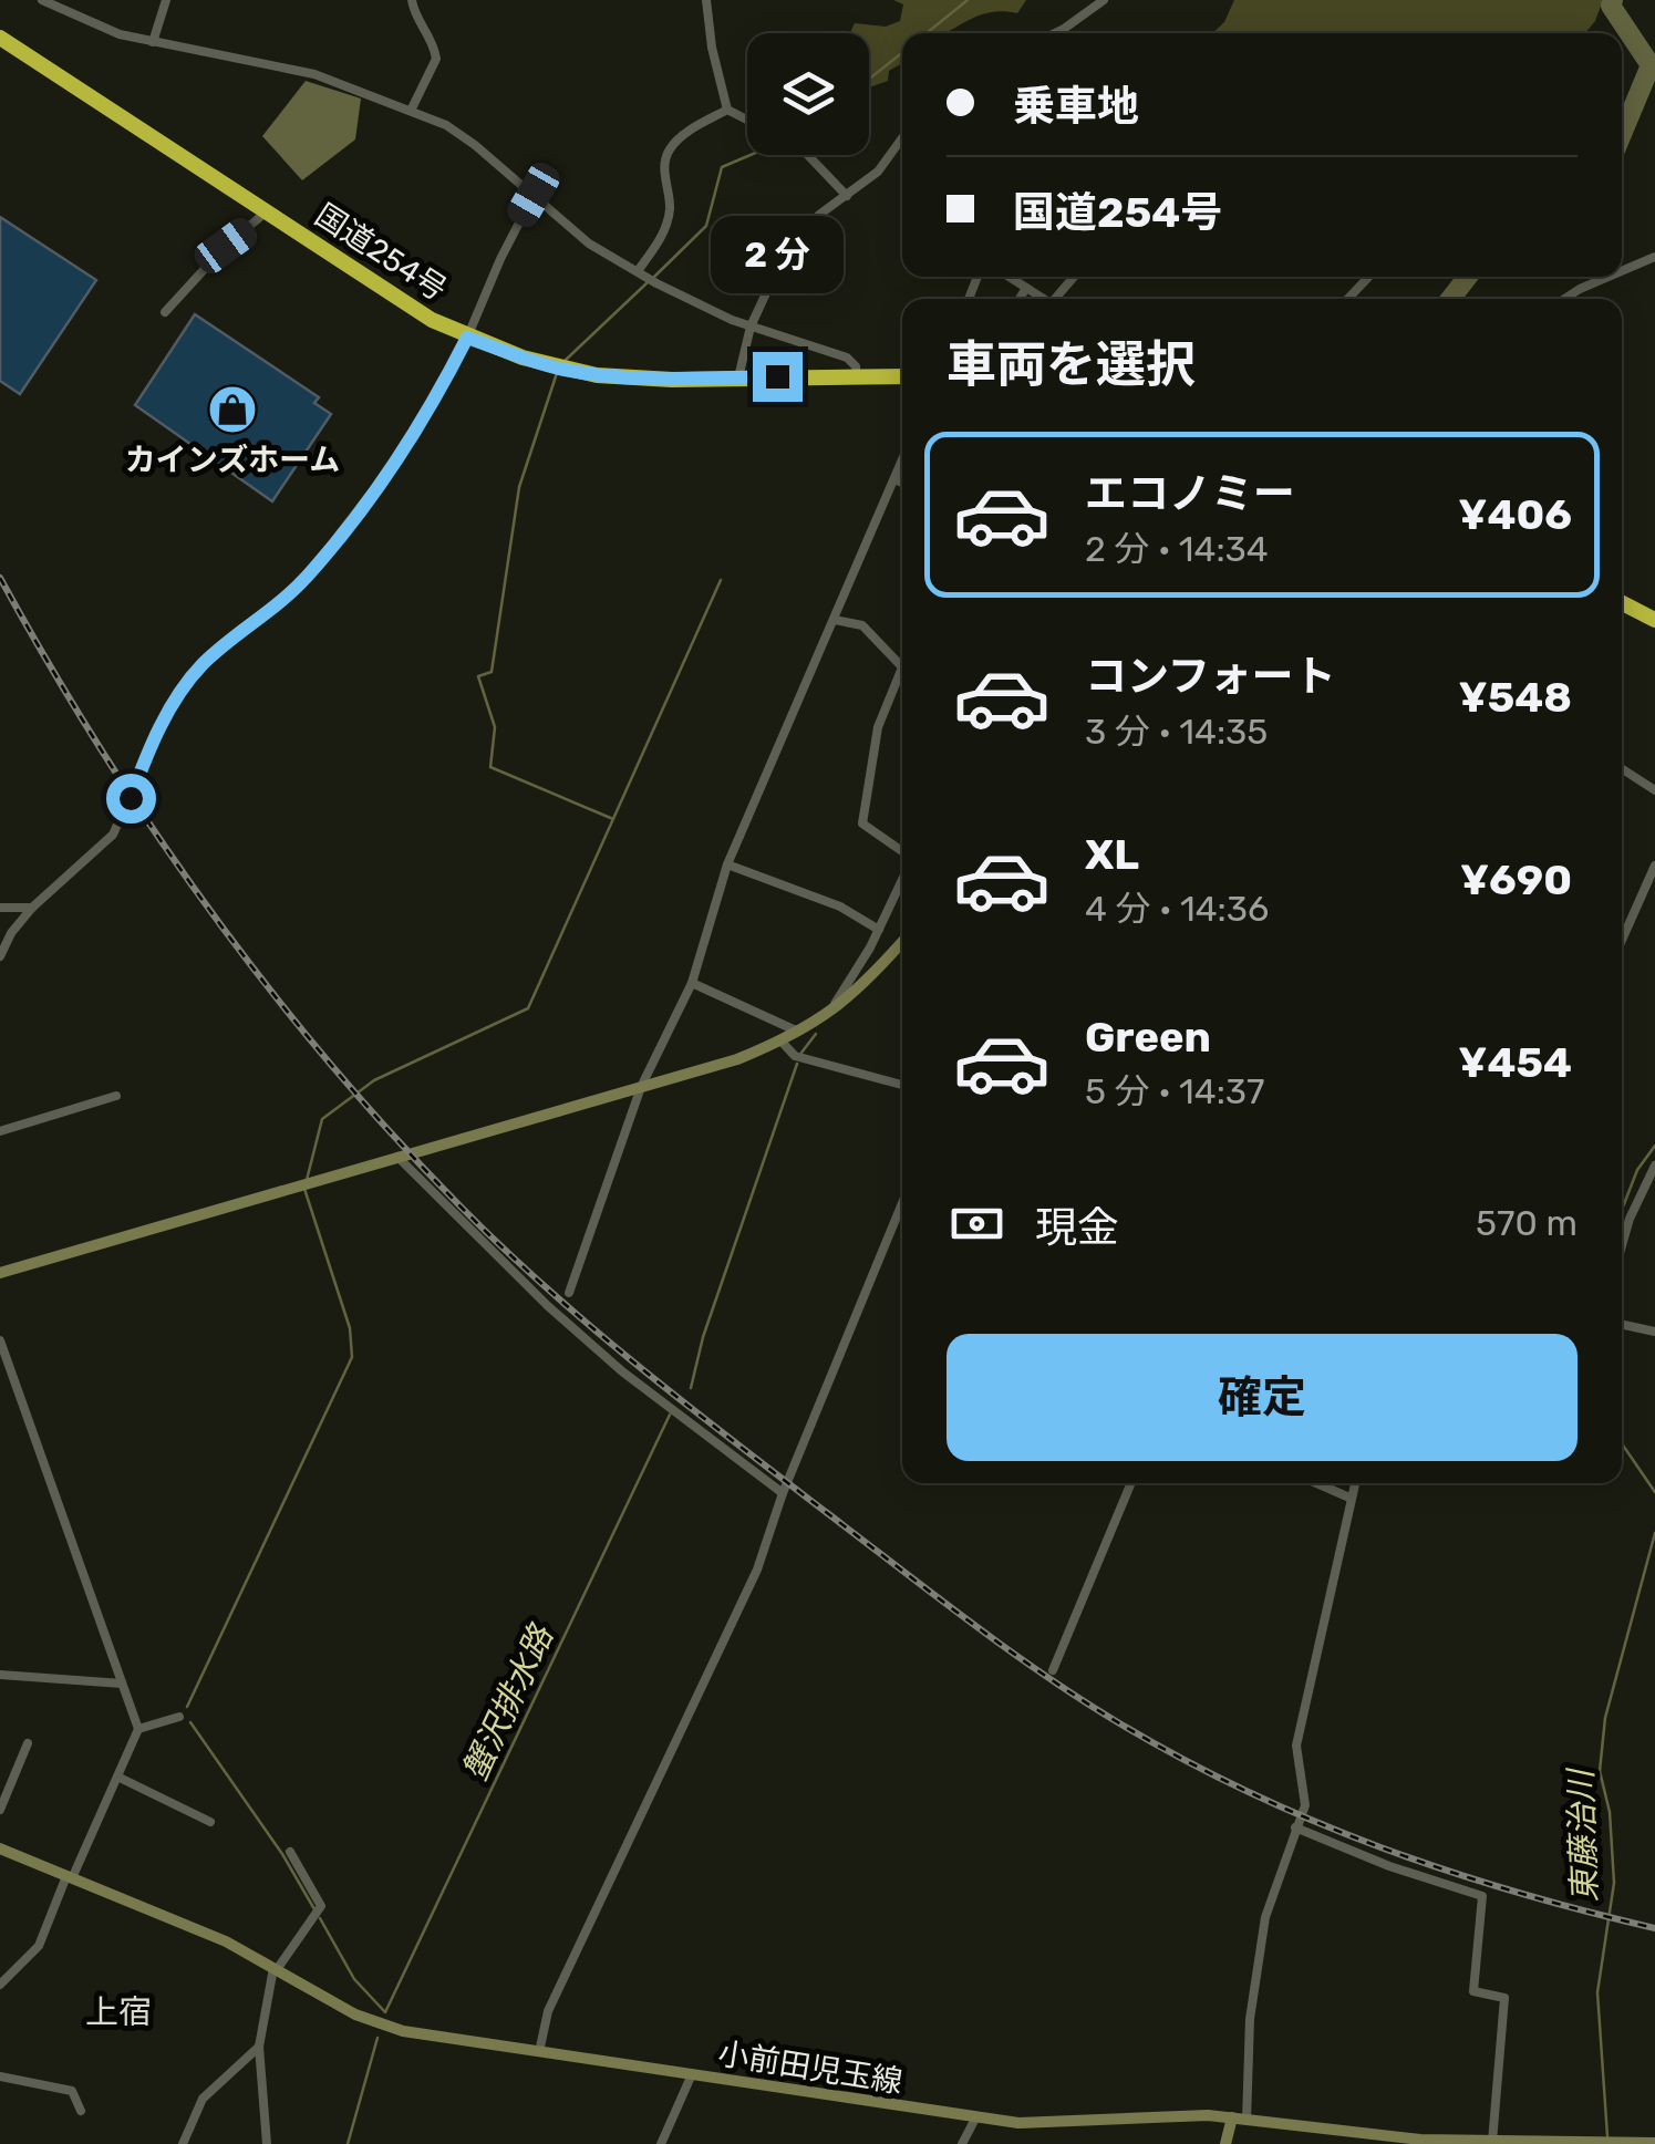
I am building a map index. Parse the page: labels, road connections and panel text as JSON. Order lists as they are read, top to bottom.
{
  "streets": {
    "highway": ["国道254号"],
    "main road": ["小前田児玉線"]
  },
  "districts": ["上宿"],
  "water": ["蟹沢排水路", "東藤治川"],
  "places": {
    "shop": ["カインズホーム"]
  },
  "page": {
    "banner": ["乗車地", "国道254号"],
    "bubble": "2 分",
    "heading": "車両を選択",
    "list": [
      {
        "name": "エコノミー",
        "note": "2 分 · 14:34",
        "value": "¥406"
      },
      {
        "name": "コンフォート",
        "note": "3 分 · 14:35",
        "value": "¥548"
      },
      {
        "name": "XL",
        "note": "4 分 · 14:36",
        "value": "¥690"
      },
      {
        "name": "Green",
        "note": "5 分 · 14:37",
        "value": "¥454"
      }
    ],
    "pay": ["現金", "570 m"],
    "buttons": "確定"
  }
}
